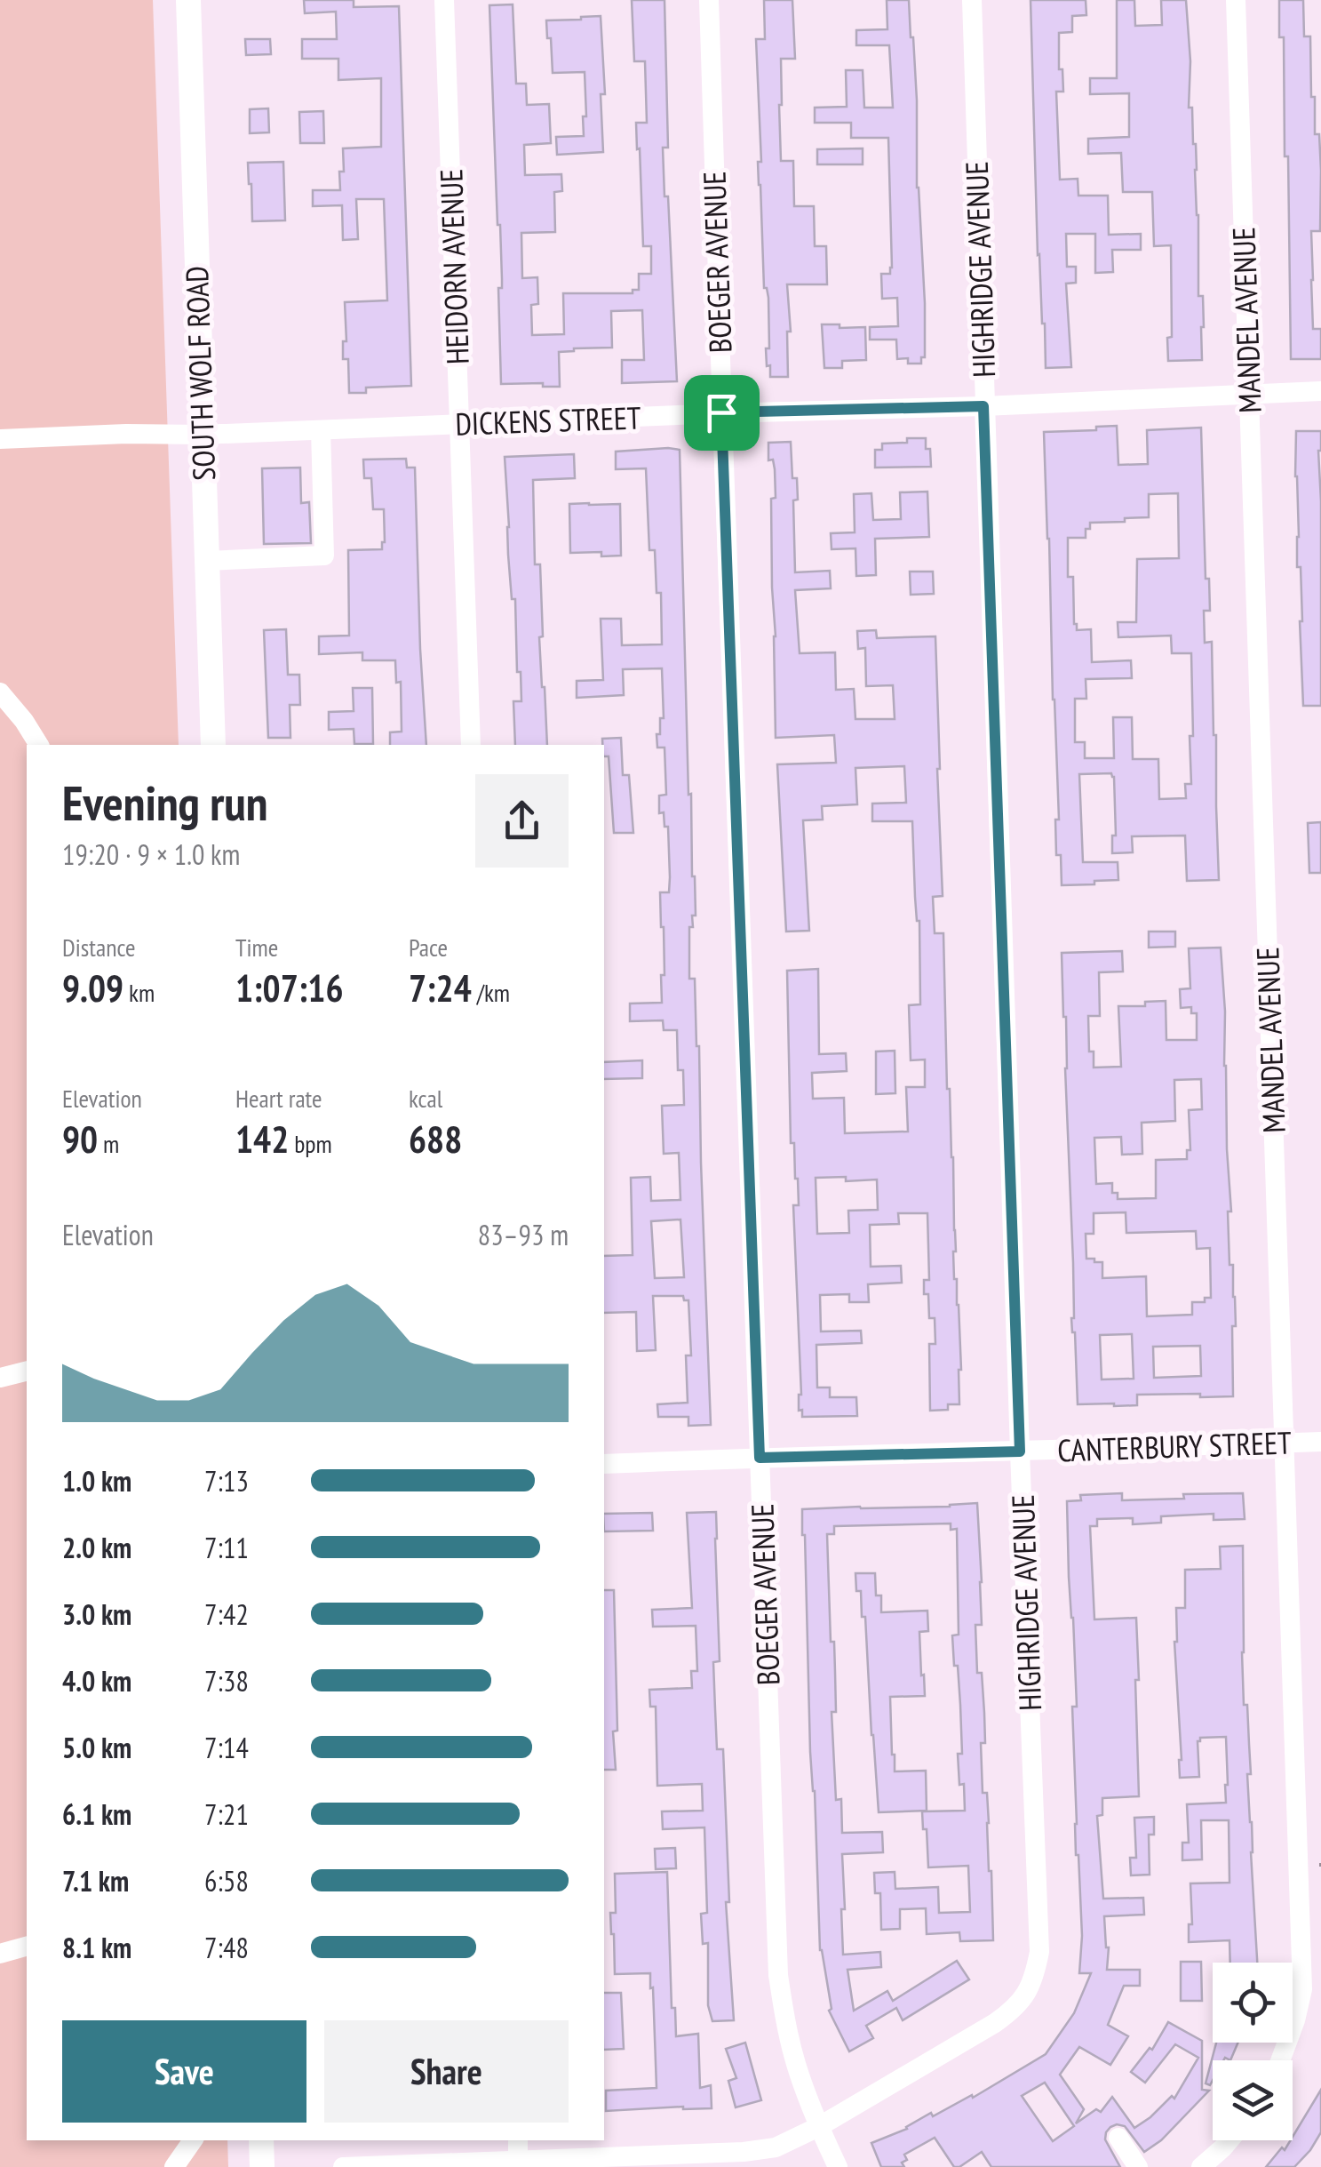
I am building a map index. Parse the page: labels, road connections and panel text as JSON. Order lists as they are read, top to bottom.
{
  "streets": {
    "main road": ["SOUTH WOLF ROAD"],
    "street": [
      "BOEGER AVENUE",
      "HEIDORN AVENUE",
      "HIGHRIDGE AVENUE",
      "MANDEL AVENUE",
      "DICKENS STREET",
      "CANTERBURY STREET"
    ]
  },
  "crossings": [
    ["BOEGER AVENUE", "HIGHRIDGE AVENUE"],
    ["BOEGER AVENUE", "DICKENS STREET"],
    ["BOEGER AVENUE", "CANTERBURY STREET"],
    ["HEIDORN AVENUE", "DICKENS STREET"],
    ["HIGHRIDGE AVENUE", "DICKENS STREET"],
    ["HIGHRIDGE AVENUE", "CANTERBURY STREET"],
    ["MANDEL AVENUE", "DICKENS STREET"],
    ["MANDEL AVENUE", "CANTERBURY STREET"],
    ["SOUTH WOLF ROAD", "DICKENS STREET"]
  ],
  "page": {
    "heading": ["Evening run", "19:20 · 9 × 1.0 km"],
    "stats": [
      ["Distance", "9.09 km"],
      ["Time", "1:07:16"],
      ["Pace", "7:24 /km"],
      ["Elevation", "90 m"],
      ["Heart rate", "142 bpm"],
      ["kcal", "688"]
    ],
    "chart": ["Elevation", "83–93 m"],
    "list": [
      {
        "name": "1.0 km",
        "note": "7:13"
      },
      {
        "name": "2.0 km",
        "note": "7:11"
      },
      {
        "name": "3.0 km",
        "note": "7:42"
      },
      {
        "name": "4.0 km",
        "note": "7:38"
      },
      {
        "name": "5.0 km",
        "note": "7:14"
      },
      {
        "name": "6.1 km",
        "note": "7:21"
      },
      {
        "name": "7.1 km",
        "note": "6:58"
      },
      {
        "name": "8.1 km",
        "note": "7:48"
      }
    ],
    "buttons": ["Save", "Share"]
  }
}
